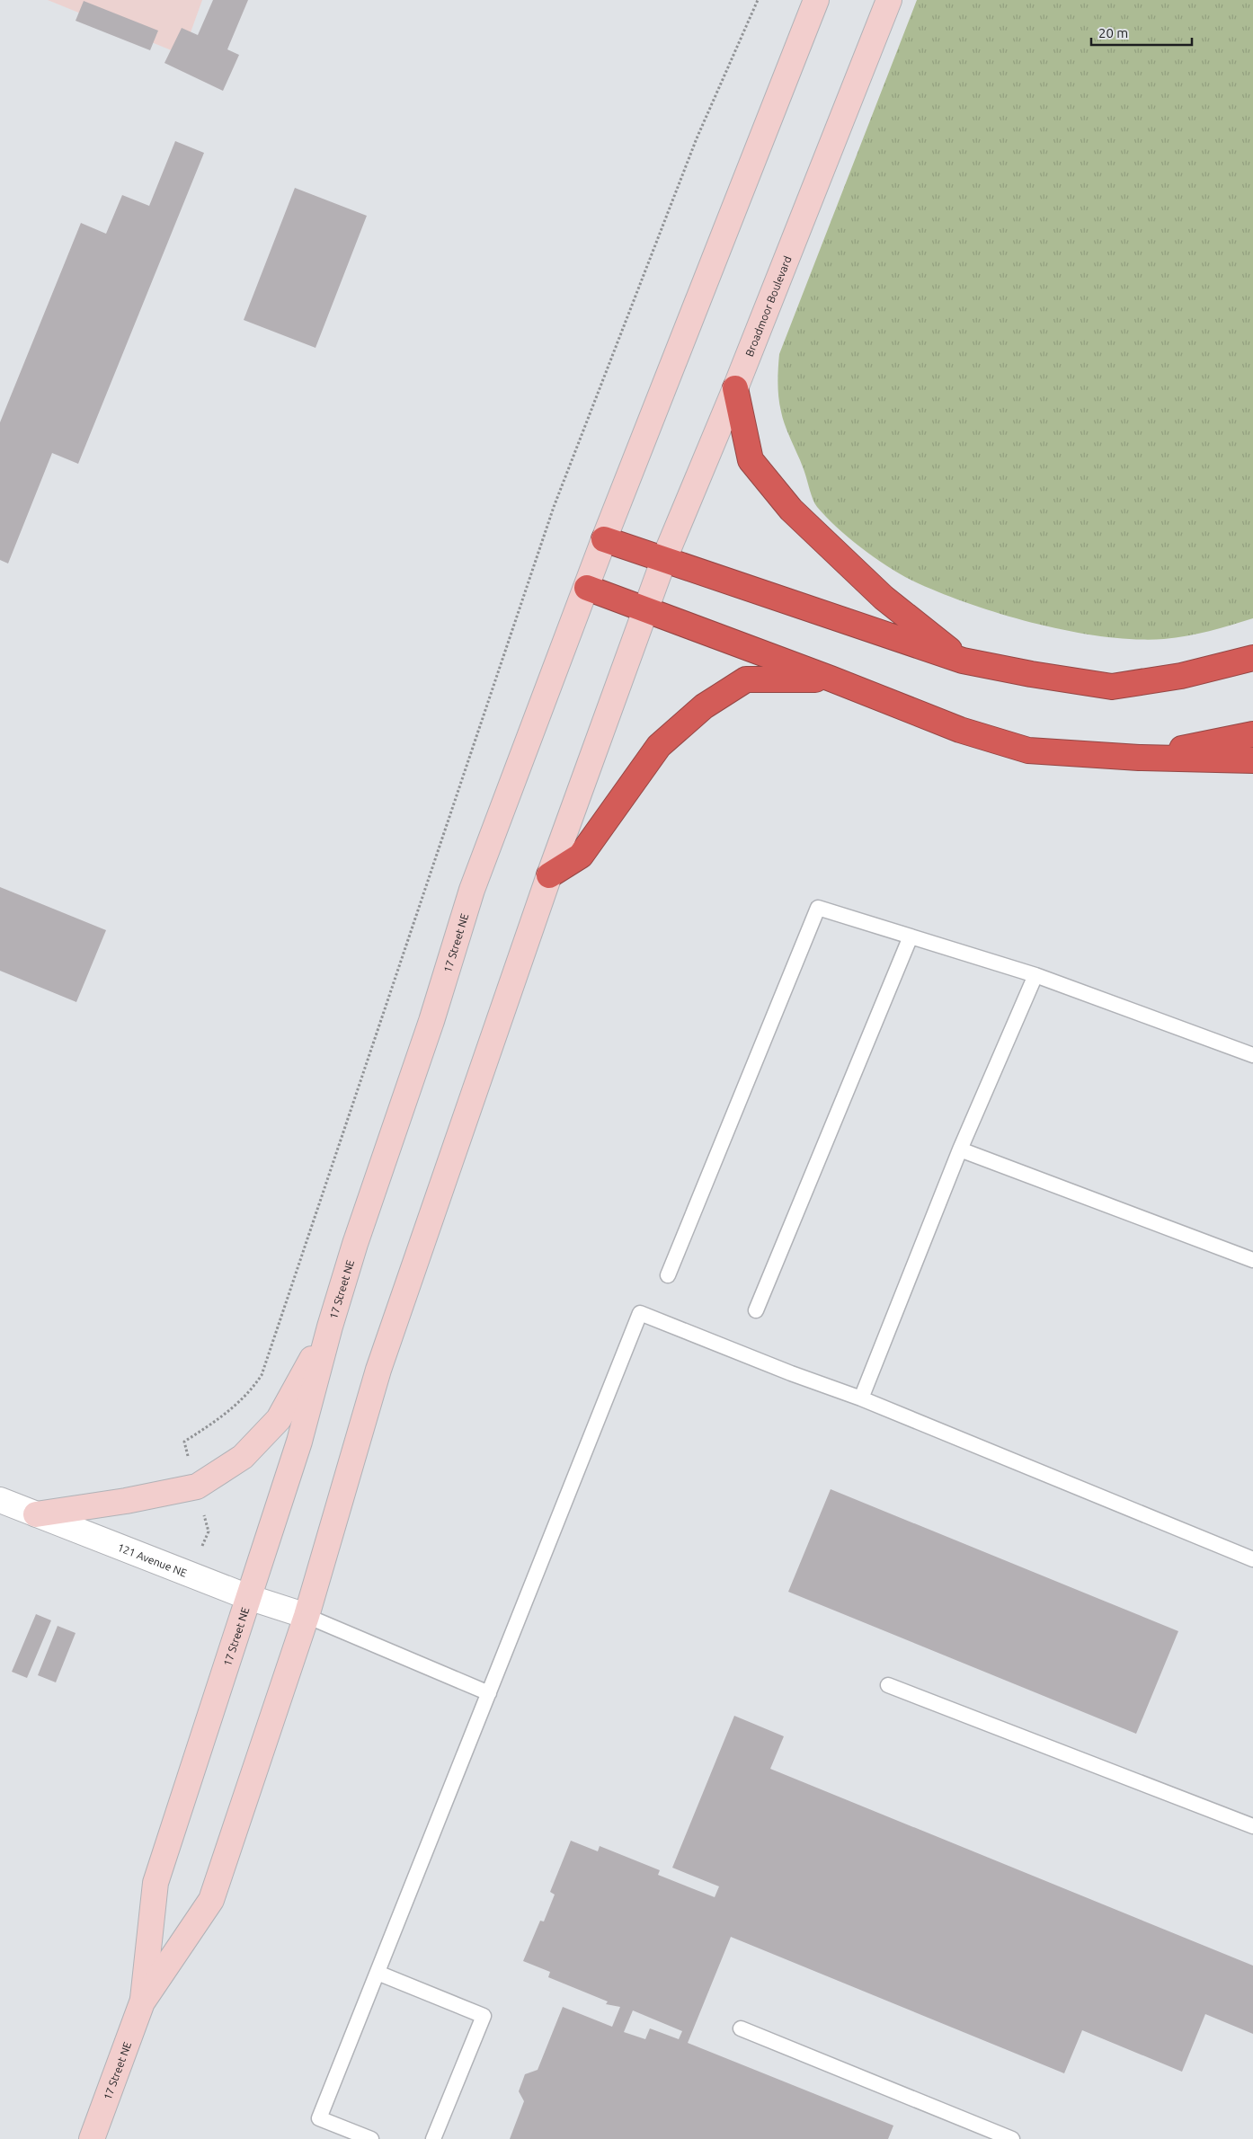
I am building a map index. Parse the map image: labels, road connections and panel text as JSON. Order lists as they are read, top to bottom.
{
  "streets": {
    "main road": ["Broadmoor Boulevard", "17 Street NE"],
    "street": ["121 Avenue NE"]
  },
  "crossings": [
    ["Broadmoor Boulevard", "17 Street NE"],
    ["17 Street NE", "121 Avenue NE"]
  ],
  "scale_bar": "20 m"
}
